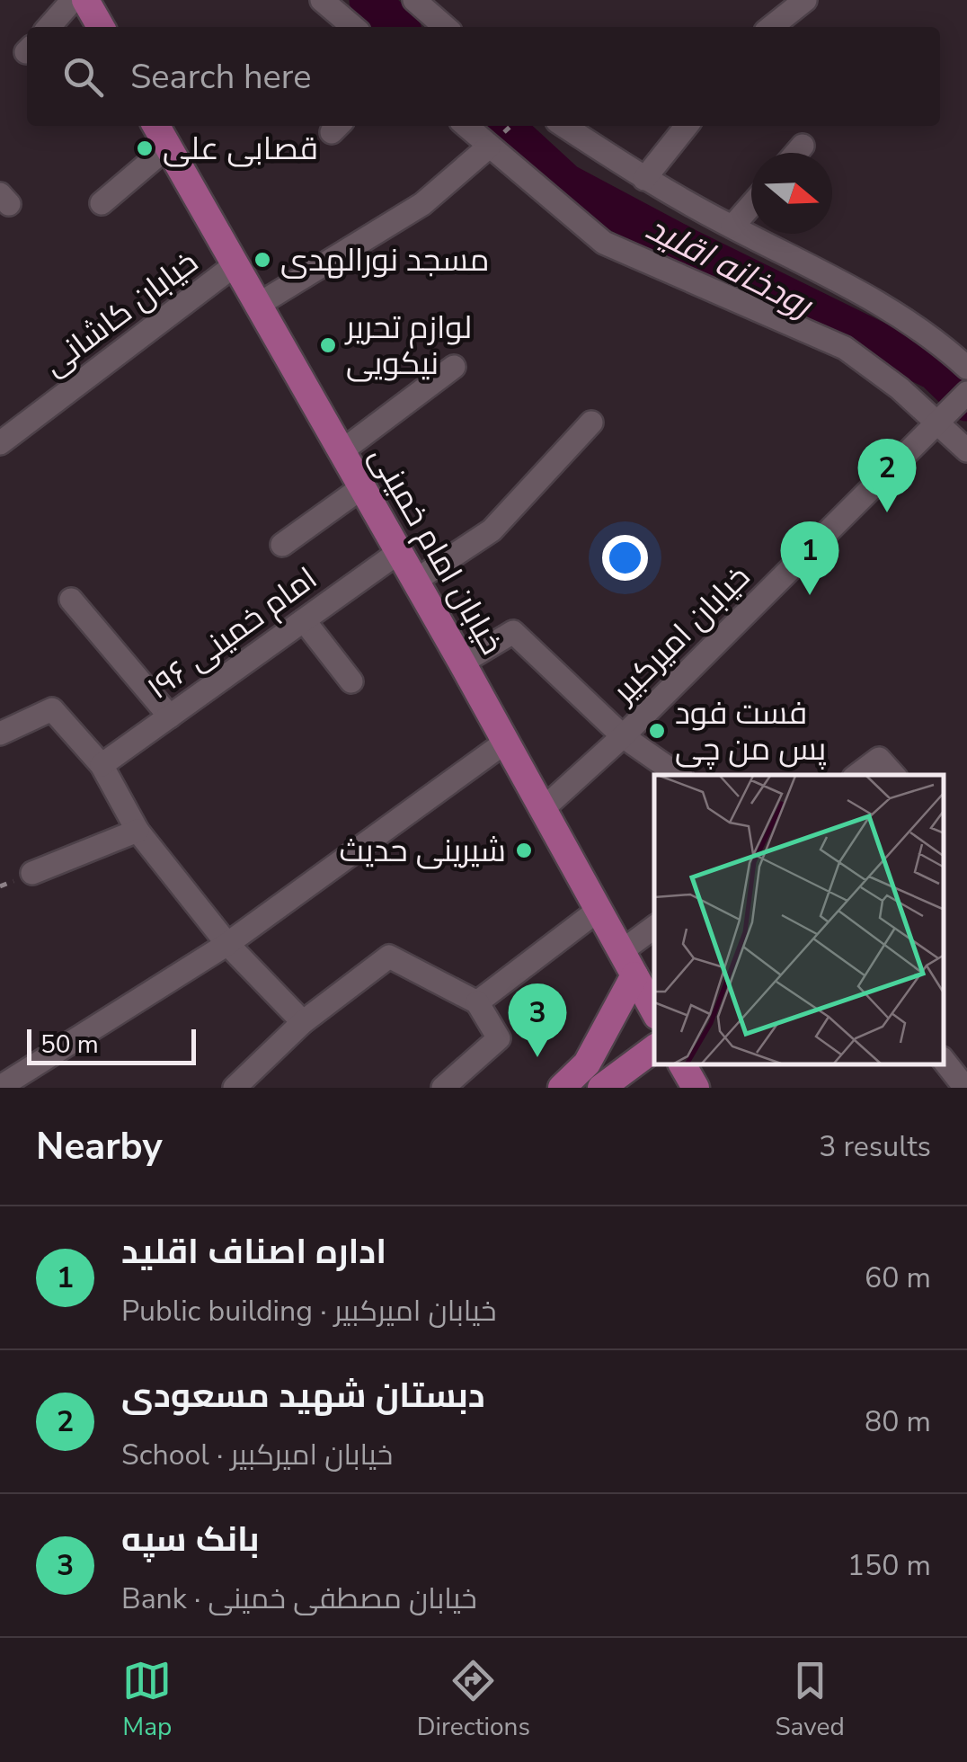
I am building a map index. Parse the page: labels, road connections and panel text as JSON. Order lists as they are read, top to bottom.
{
  "streets": {
    "main road": ["خیابان امام خمینی"],
    "street": ["خیابان کاشانی", "امام خمینی ۱۹۶", "خیابان امیرکبیر"]
  },
  "crossings": [
    ["خیابان کاشانی", "خیابان امام خمینی"],
    ["خیابان امام خمینی", "امام خمینی ۱۹۶"],
    ["خیابان امام خمینی", "خیابان امیرکبیر"]
  ],
  "water": ["رودخانه اقلید"],
  "places": [
    "قصابی علی",
    "مسجد نورالهدی",
    "لوازم تحریر نیکویی",
    "فست فود پس من چی",
    "شیرینی حدیث"
  ],
  "scale_bar": "50 m",
  "north": "right",
  "page": {
    "search": "Search here",
    "pins": ["2", "1", "3"],
    "scale": "50 m",
    "heading": ["Nearby", "3 results"],
    "list": [
      {
        "mark": "1",
        "name": "اداره اصناف اقلید",
        "note": "Public building · خیابان امیرکبیر",
        "value": "60 m"
      },
      {
        "mark": "2",
        "name": "دبستان شهید مسعودی",
        "note": "School · خیابان امیرکبیر",
        "value": "80 m"
      },
      {
        "mark": "3",
        "name": "بانک سپه",
        "note": "Bank · خیابان مصطفی خمینی",
        "value": "150 m"
      }
    ],
    "nav": ["Map", "Directions", "Saved"]
  }
}
